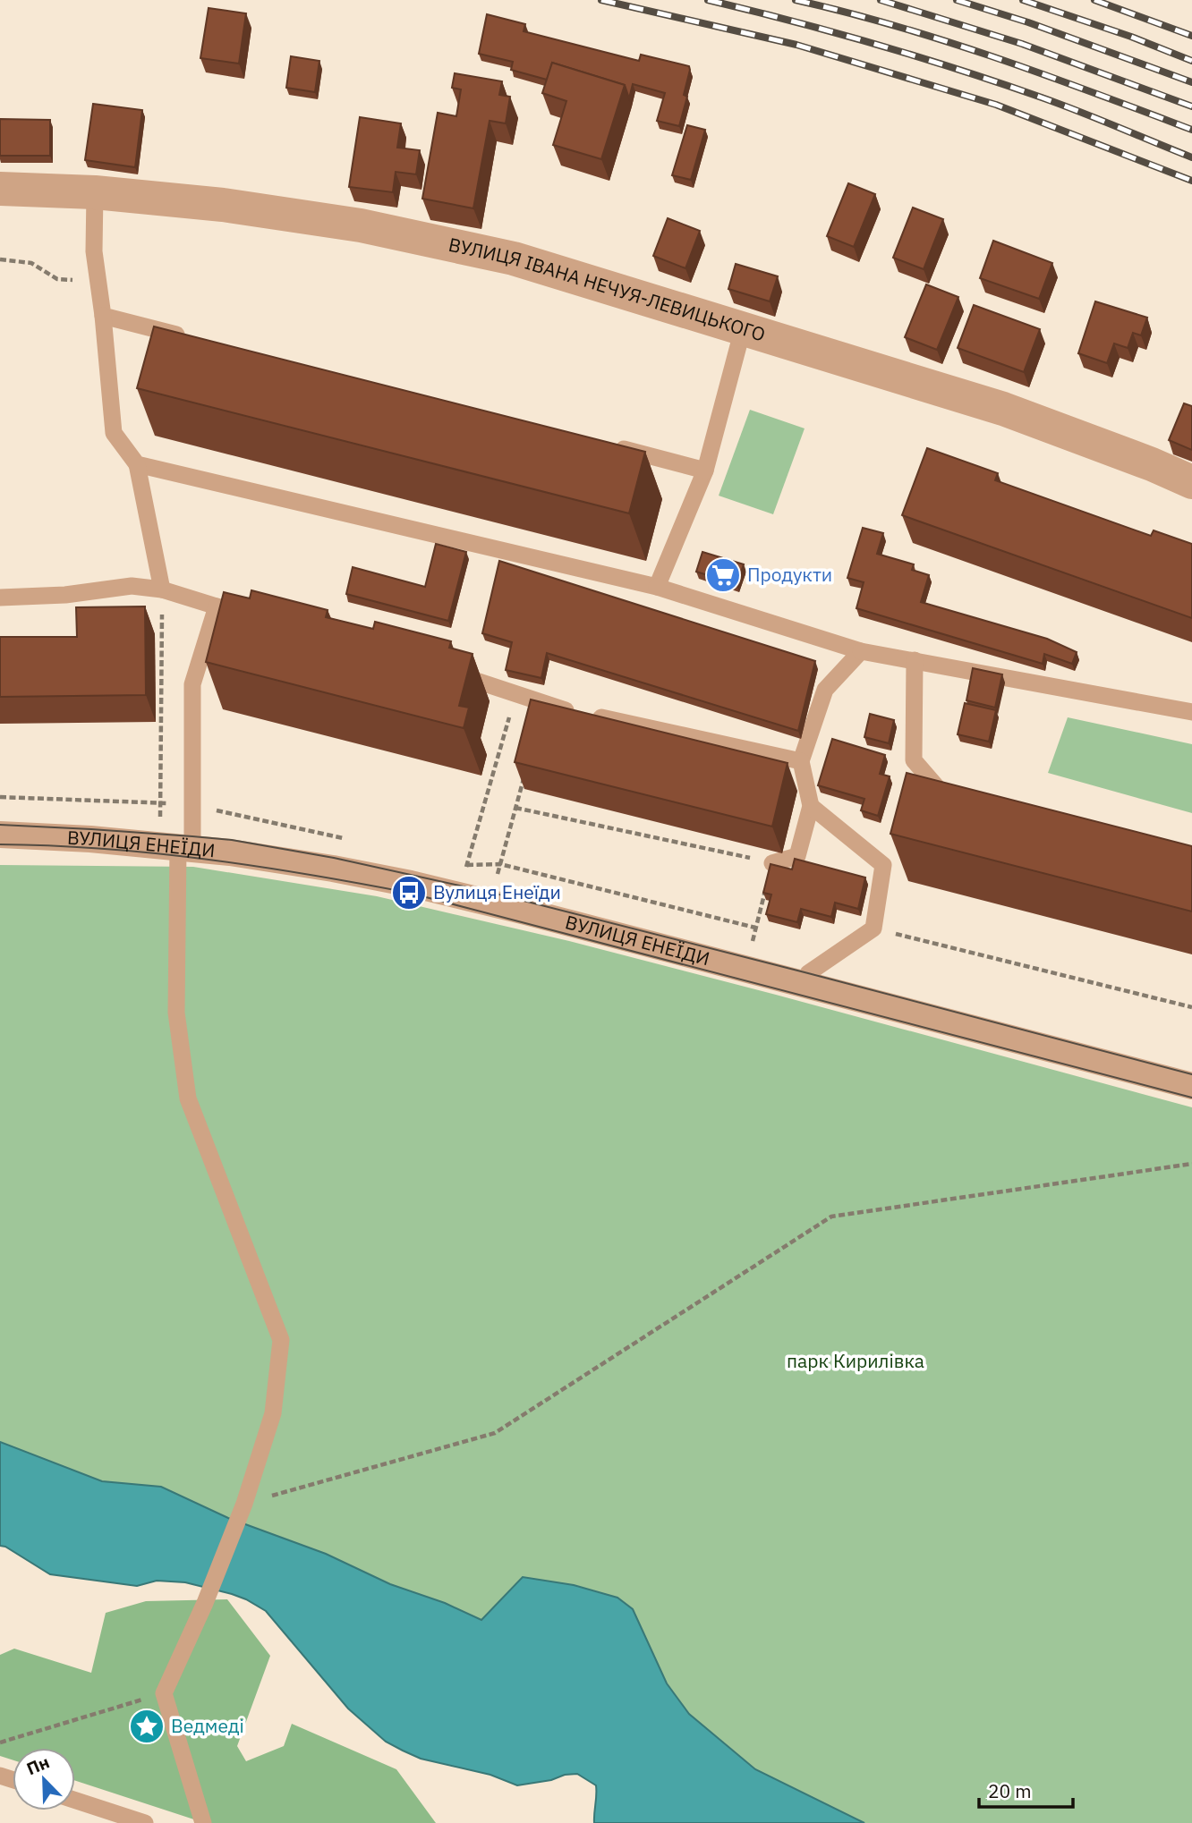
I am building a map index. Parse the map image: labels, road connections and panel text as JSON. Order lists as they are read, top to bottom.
{
  "streets": {
    "street": ["ВУЛИЦЯ ІВАНА НЕЧУЯ-ЛЕВИЦЬКОГО", "ВУЛИЦЯ ЕНЕЇДИ"]
  },
  "parks": ["парк Кирилівка"],
  "places": {
    "supermarket": ["Продукти"],
    "bus stop": ["Вулиця Енеїди"],
    "place": ["Ведмеді"]
  },
  "scale_bar": "20 m",
  "north": "top left"
}
